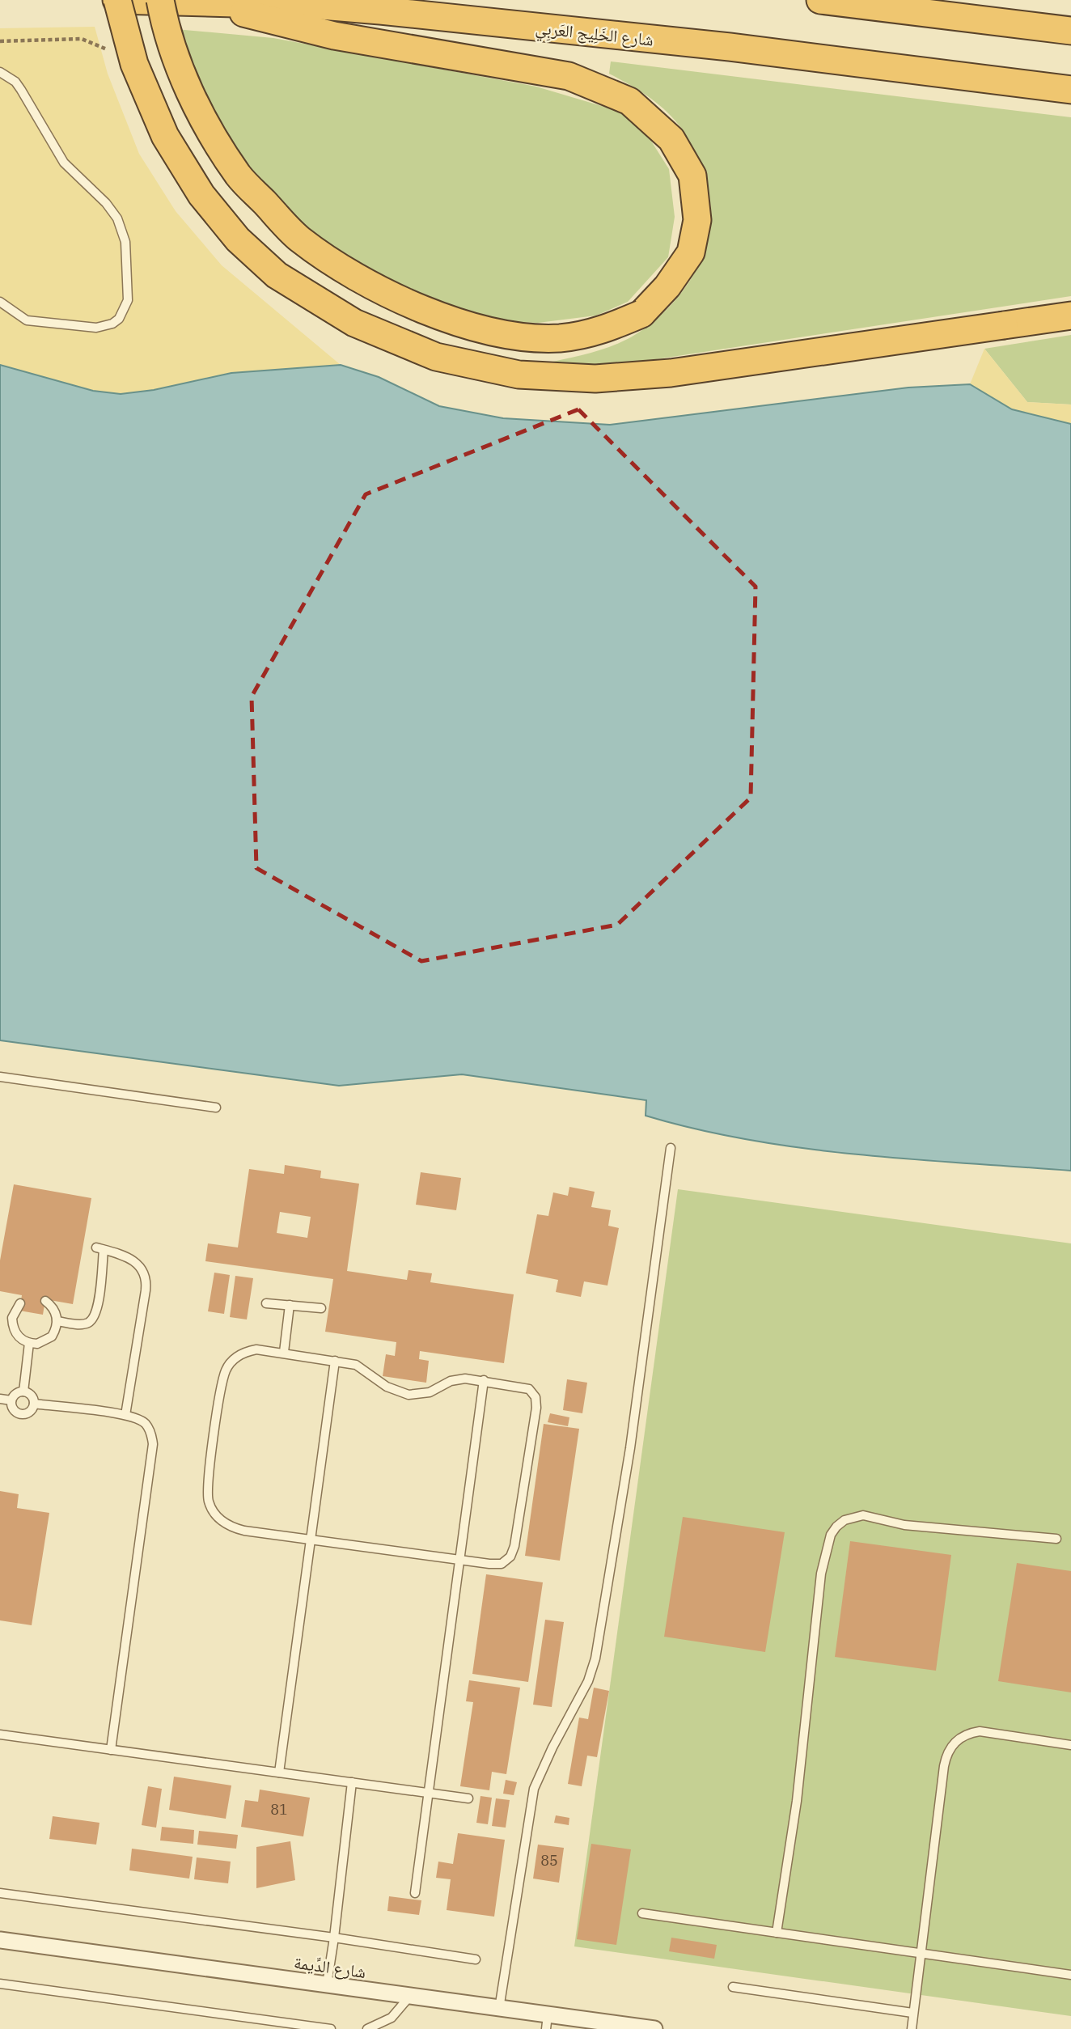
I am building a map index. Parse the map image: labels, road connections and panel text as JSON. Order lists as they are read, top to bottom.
{
  "streets": {
    "highway": ["شارع الخَلِيج العَربِي"],
    "street": ["شارع الدِّيمة"]
  },
  "house_numbers": ["81", "85"]
}
